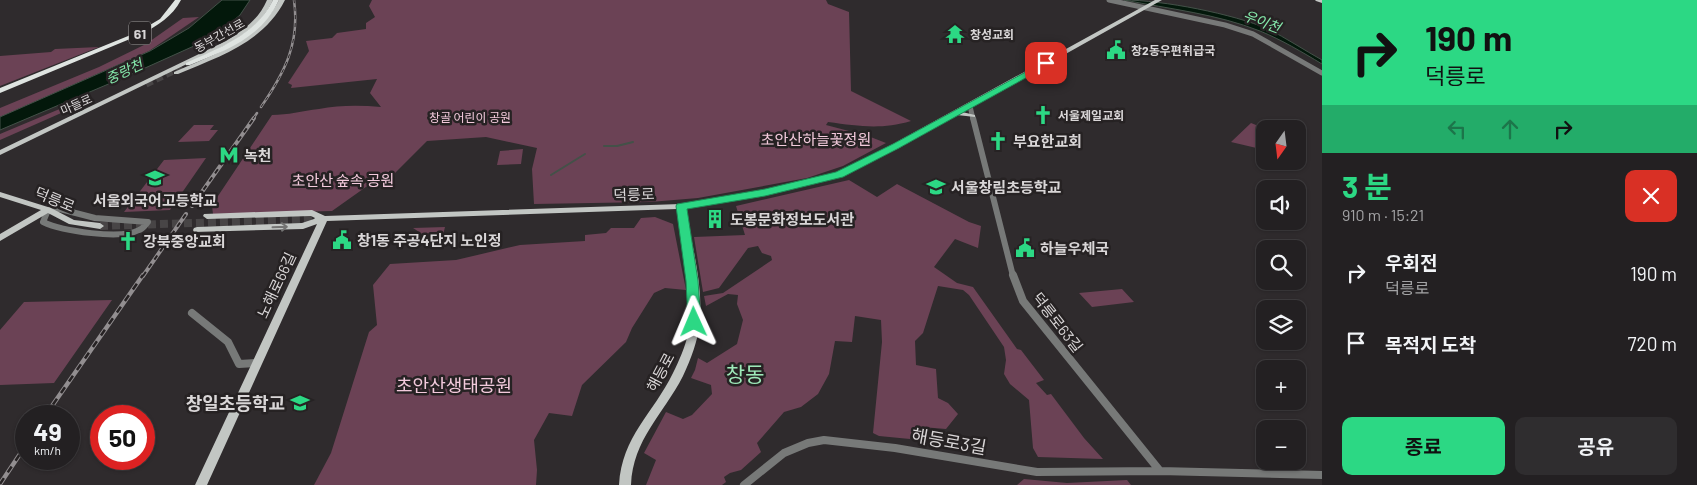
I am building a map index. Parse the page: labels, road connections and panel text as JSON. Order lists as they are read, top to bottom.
{
  "streets": {
    "highway": ["61", "동부간선로"],
    "main road": [
      "마들로",
      "덕릉로",
      "노해로66길",
      "해등로"
    ],
    "street": ["덕릉로63길", "해등로3길"]
  },
  "crossings": [
    ["덕릉로", "노해로66길"],
    ["덕릉로", "덕릉로63길"],
    ["덕릉로", "해등로"],
    ["덕릉로63길", "해등로3길"]
  ],
  "districts": ["창동"],
  "water": ["우이천", "중랑천"],
  "parks": [
    "창골 어린이 공원",
    "초안산하늘꽃정원",
    "초안산 숲속 공원",
    "초안산생태공원"
  ],
  "places": {
    "temple": ["창성교회"],
    "public building": ["창2동우편취급국", "창1동 주공4단지 노인정", "하늘우체국"],
    "church": ["서울제일교회", "부요한교회", "강북중앙교회"],
    "metro station": ["녹천"],
    "school or university": ["서울외국어고등학교", "서울창림초등학교", "창일초등학교"],
    "building": ["도봉문화정보도서관"]
  },
  "north": "bottom",
  "page": {
    "turn": ["190 m", "덕릉로"],
    "map_buttons": ["+", "−"],
    "heading": ["3 분", "910 m · 15:21"],
    "list": [
      {
        "name": "우회전",
        "note": "덕릉로",
        "value": "190 m"
      },
      {
        "name": "목적지 도착",
        "value": "720 m"
      }
    ],
    "speed": "49 km/h",
    "limit": "50",
    "buttons": ["종료", "공유"]
  }
}
